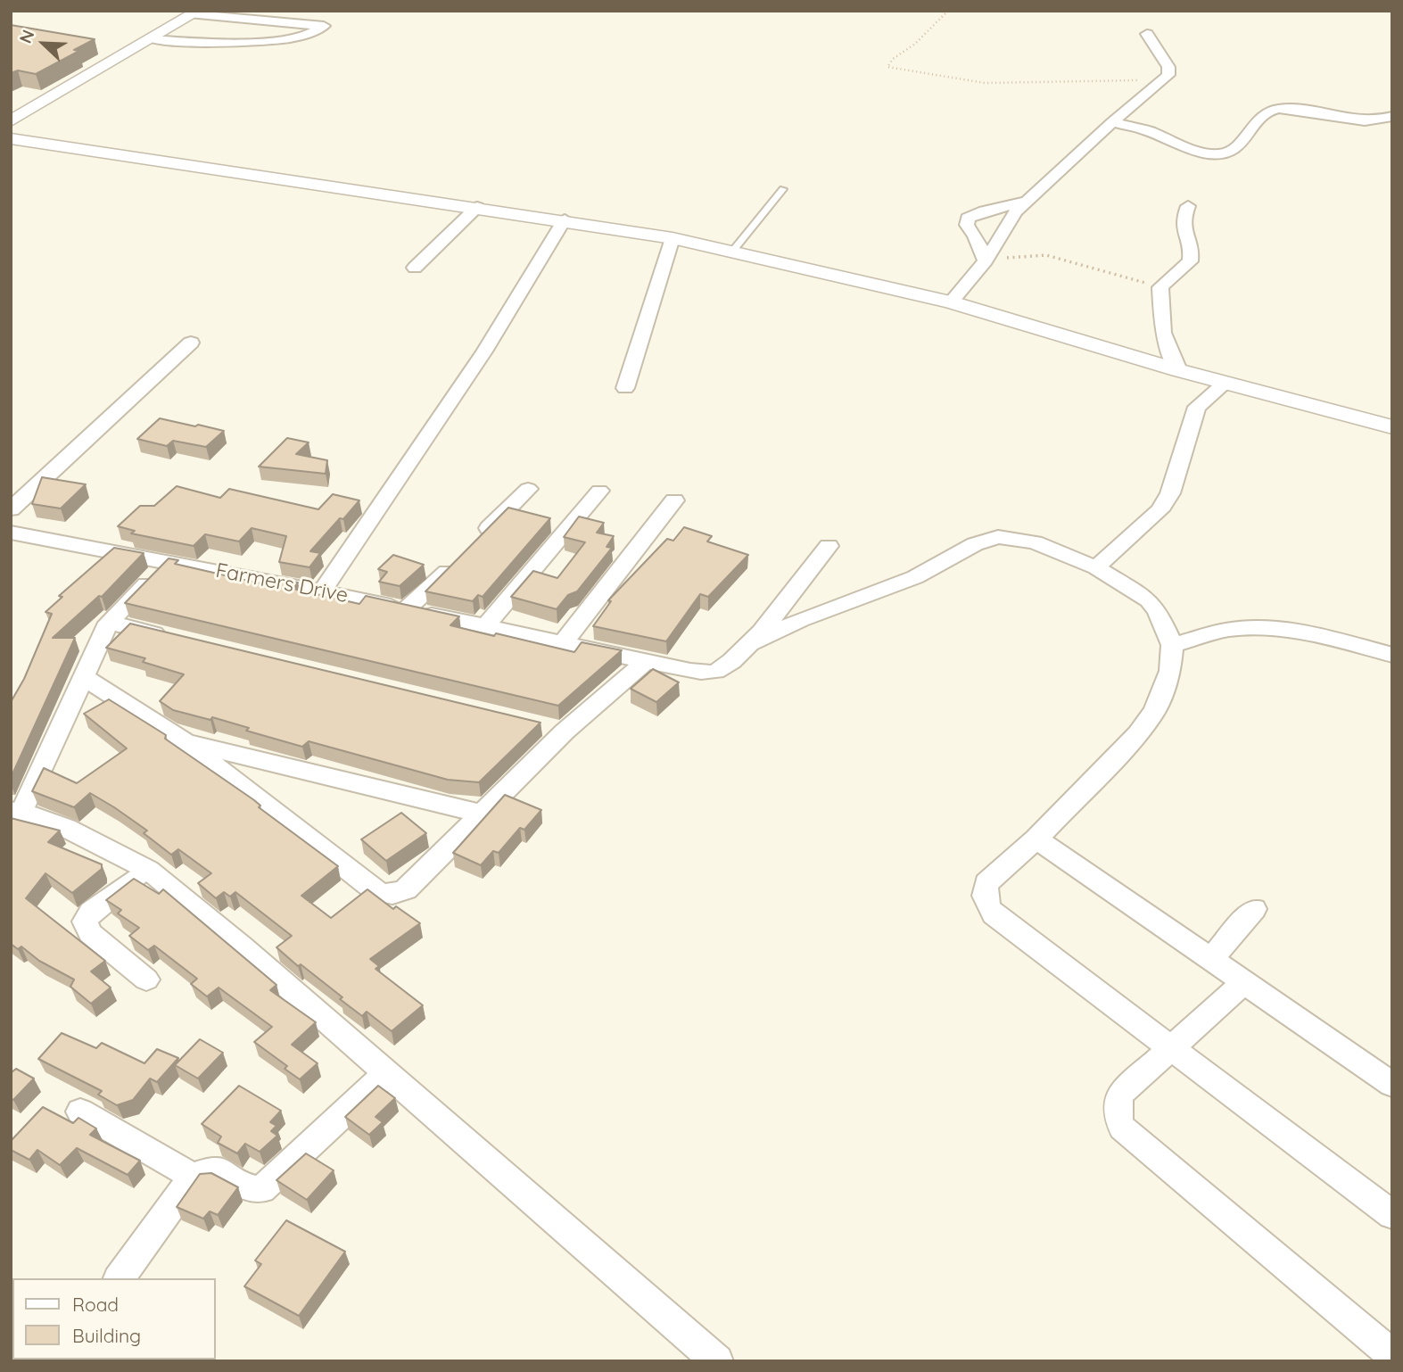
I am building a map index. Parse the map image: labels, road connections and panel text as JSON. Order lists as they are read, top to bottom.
{
  "streets": {
    "street": ["Farmers Drive"]
  },
  "legend": ["Road", "Building"],
  "north": "top left"
}
